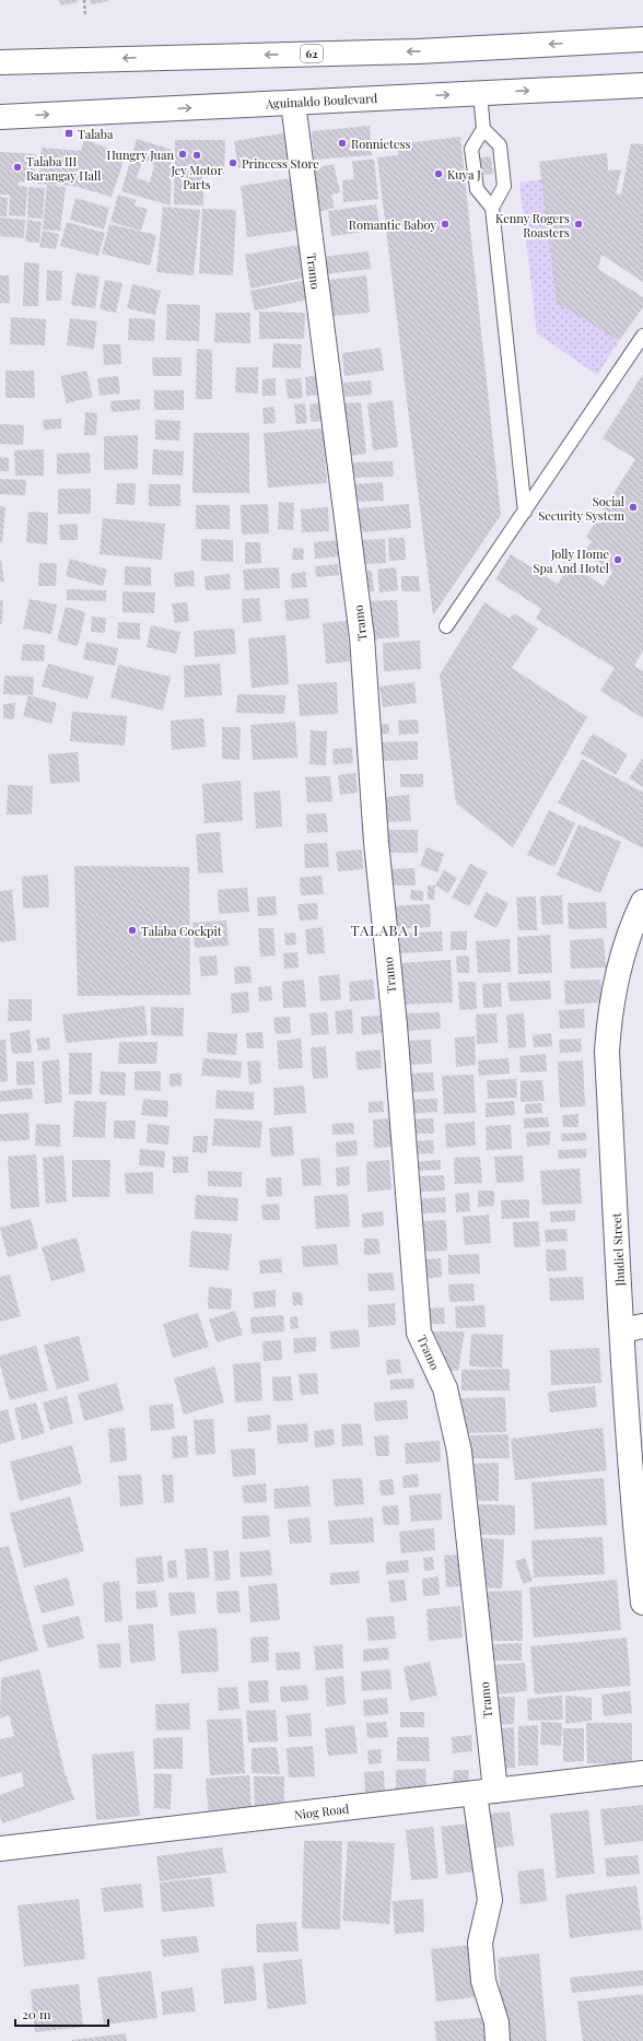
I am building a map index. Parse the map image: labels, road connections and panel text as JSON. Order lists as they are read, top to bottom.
{
  "streets": {
    "main road": [
      "62",
      "Aguinaldo Boulevard",
      "Tramo",
      "Jhudiel Street",
      "Niog Road"
    ]
  },
  "crossings": [
    ["Aguinaldo Boulevard", "Tramo"],
    ["Tramo", "Niog Road"]
  ],
  "districts": ["TALABA I"],
  "places": {
    "transit": ["Talaba"],
    "other": [
      "Ronnietess",
      "Hungry Juan",
      "Jey Motor Parts",
      "Princess Store",
      "Talaba III Barangay Hall",
      "Kuya J",
      "Romantic Baboy",
      "Kenny Rogers Roasters",
      "Social Security System",
      "Jolly Home Spa And Hotel",
      "Talaba Cockpit"
    ]
  },
  "scale_bar": "20 m"
}
